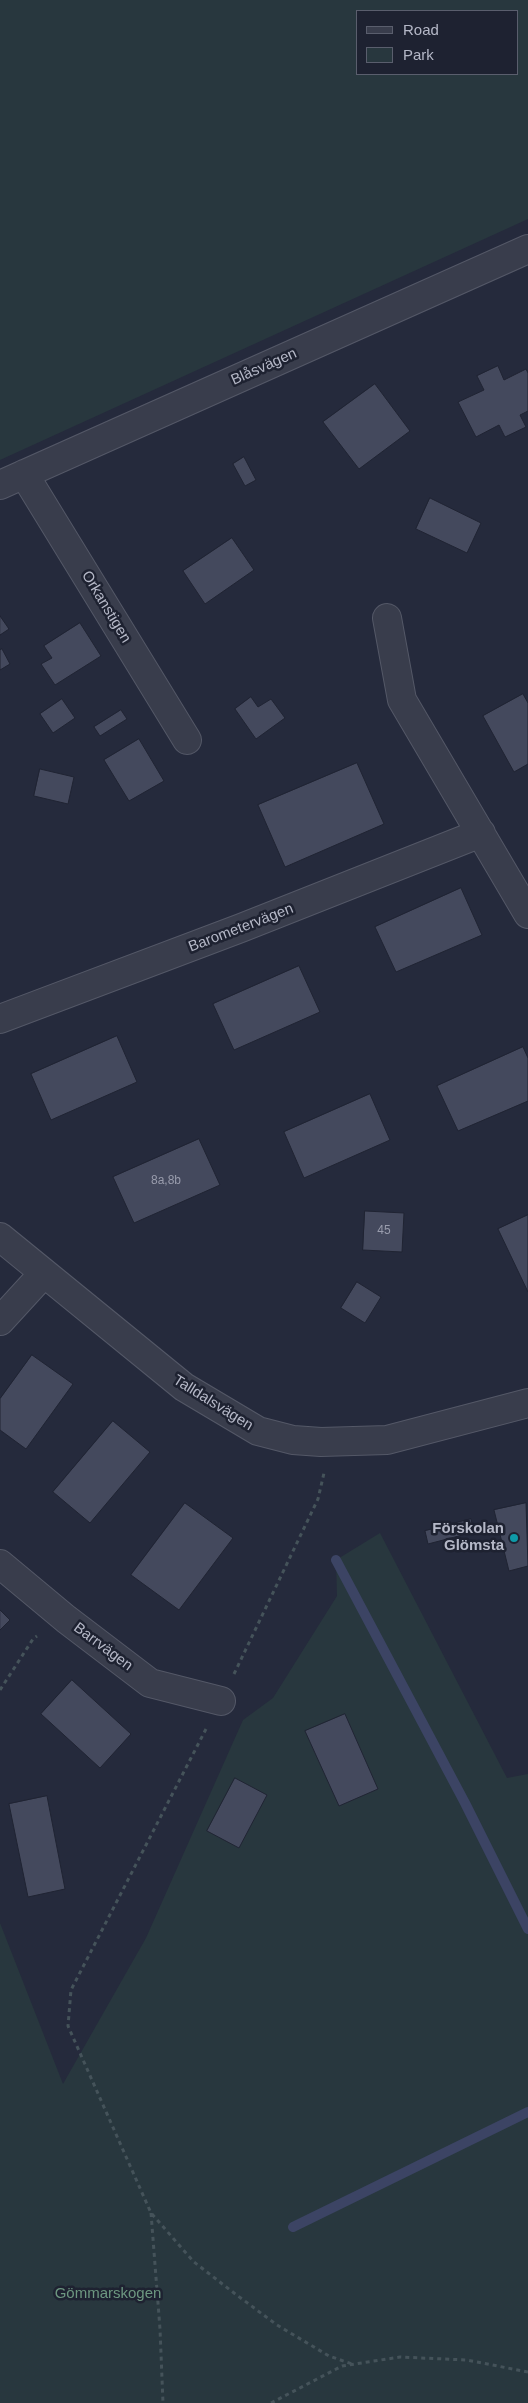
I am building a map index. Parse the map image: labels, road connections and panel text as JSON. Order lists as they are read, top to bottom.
{
  "streets": {
    "street": [
      "Blåsvägen",
      "Orkanstigen",
      "Barometervägen",
      "Talldalsvägen",
      "Barrvägen"
    ]
  },
  "crossings": [
    ["Blåsvägen", "Orkanstigen"]
  ],
  "parks": ["Gömmarskogen"],
  "places": ["Förskolan Glömsta"],
  "house_numbers": ["8a,8b", "45"],
  "legend": ["Road", "Park"]
}
